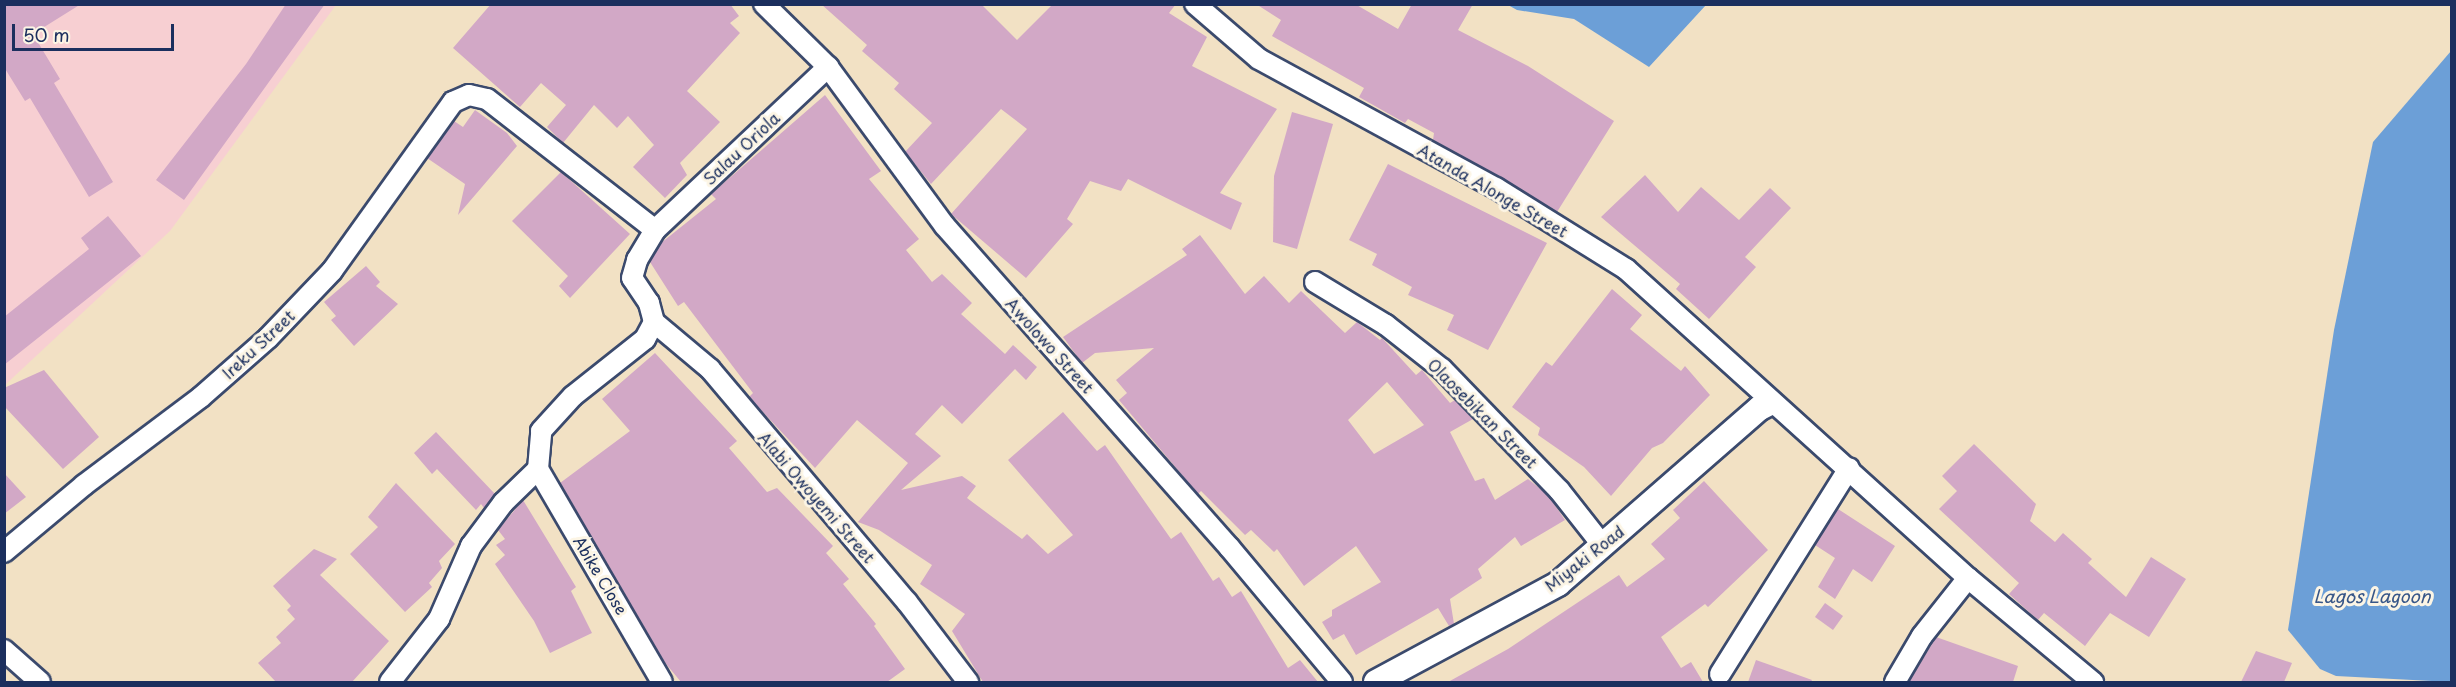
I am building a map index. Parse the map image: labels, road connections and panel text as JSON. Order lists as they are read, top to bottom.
{
  "streets": {
    "street": [
      "Salau Oriola",
      "Atanda Alonge Street",
      "Ireku Street",
      "Awolowo Street",
      "Olaosebikan Street",
      "Alabi Owoyemi Street",
      "Miyaki Road",
      "Abike Close"
    ]
  },
  "crossings": [
    ["Salau Oriola", "Ireku Street"],
    ["Salau Oriola", "Awolowo Street"],
    ["Salau Oriola", "Alabi Owoyemi Street"],
    ["Atanda Alonge Street", "Miyaki Road"],
    ["Olaosebikan Street", "Miyaki Road"]
  ],
  "water": ["Lagos Lagoon"],
  "scale_bar": "50 m"
}
